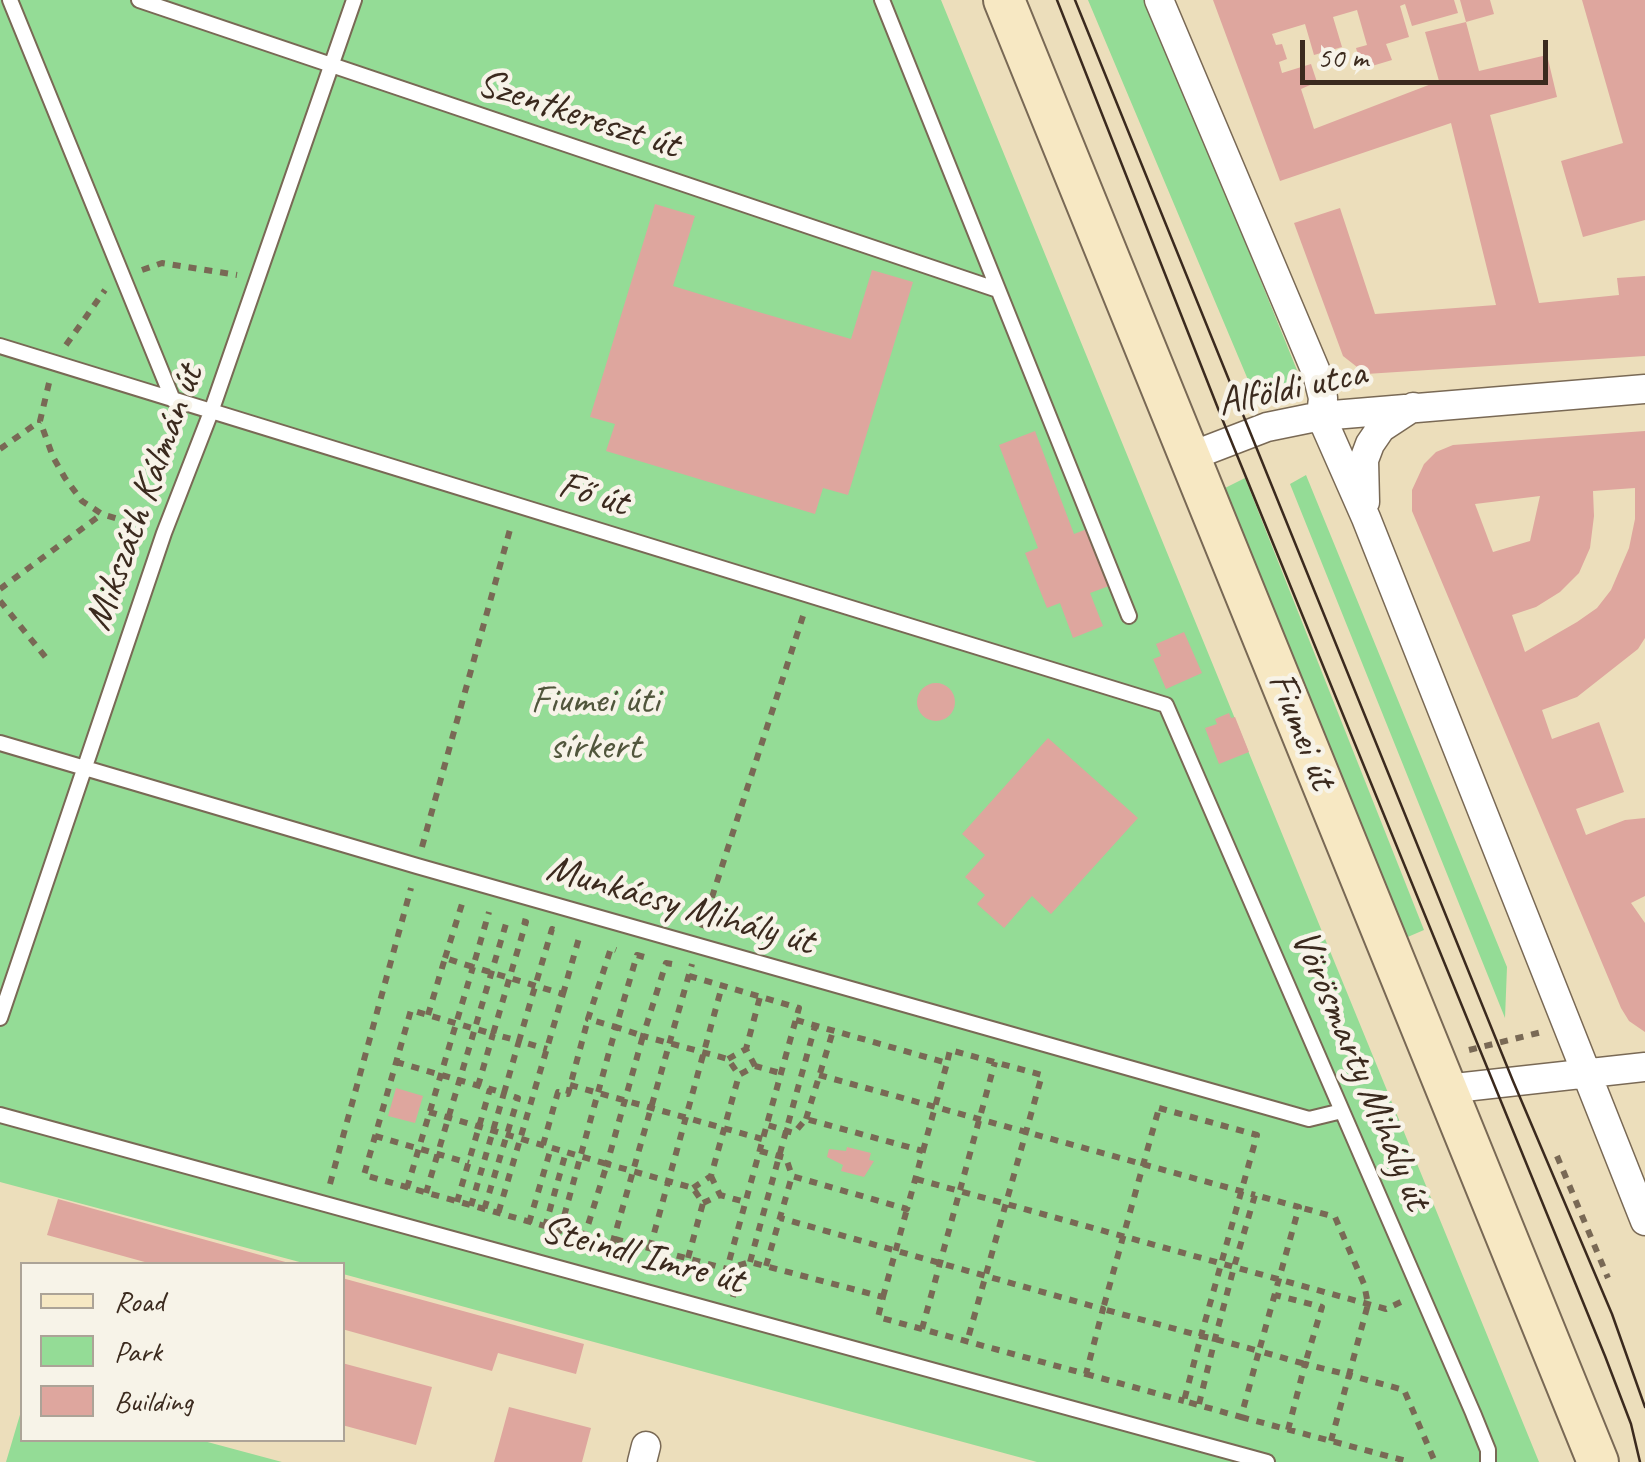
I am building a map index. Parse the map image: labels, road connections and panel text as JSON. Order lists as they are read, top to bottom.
{
  "streets": {
    "main road": ["Fiumei út"],
    "street": ["Alföldi utca"],
    "lane": [
      "Szentkereszt út",
      "Fő út",
      "Mikszáth Kálmán út",
      "Munkácsy Mihály út",
      "Vörösmarty Mihály út",
      "Steindl Imre út"
    ]
  },
  "crossings": [
    ["Szentkereszt út", "Mikszáth Kálmán út"],
    ["Alföldi utca", "Fiumei út"],
    ["Fő út", "Mikszáth Kálmán út"],
    ["Fő út", "Vörösmarty Mihály út"],
    ["Mikszáth Kálmán út", "Munkácsy Mihály út"],
    ["Munkácsy Mihály út", "Vörösmarty Mihály út"]
  ],
  "parks": ["Fiumei úti sírkert"],
  "legend": ["Road", "Park", "Building"],
  "scale_bar": "50 m"
}
